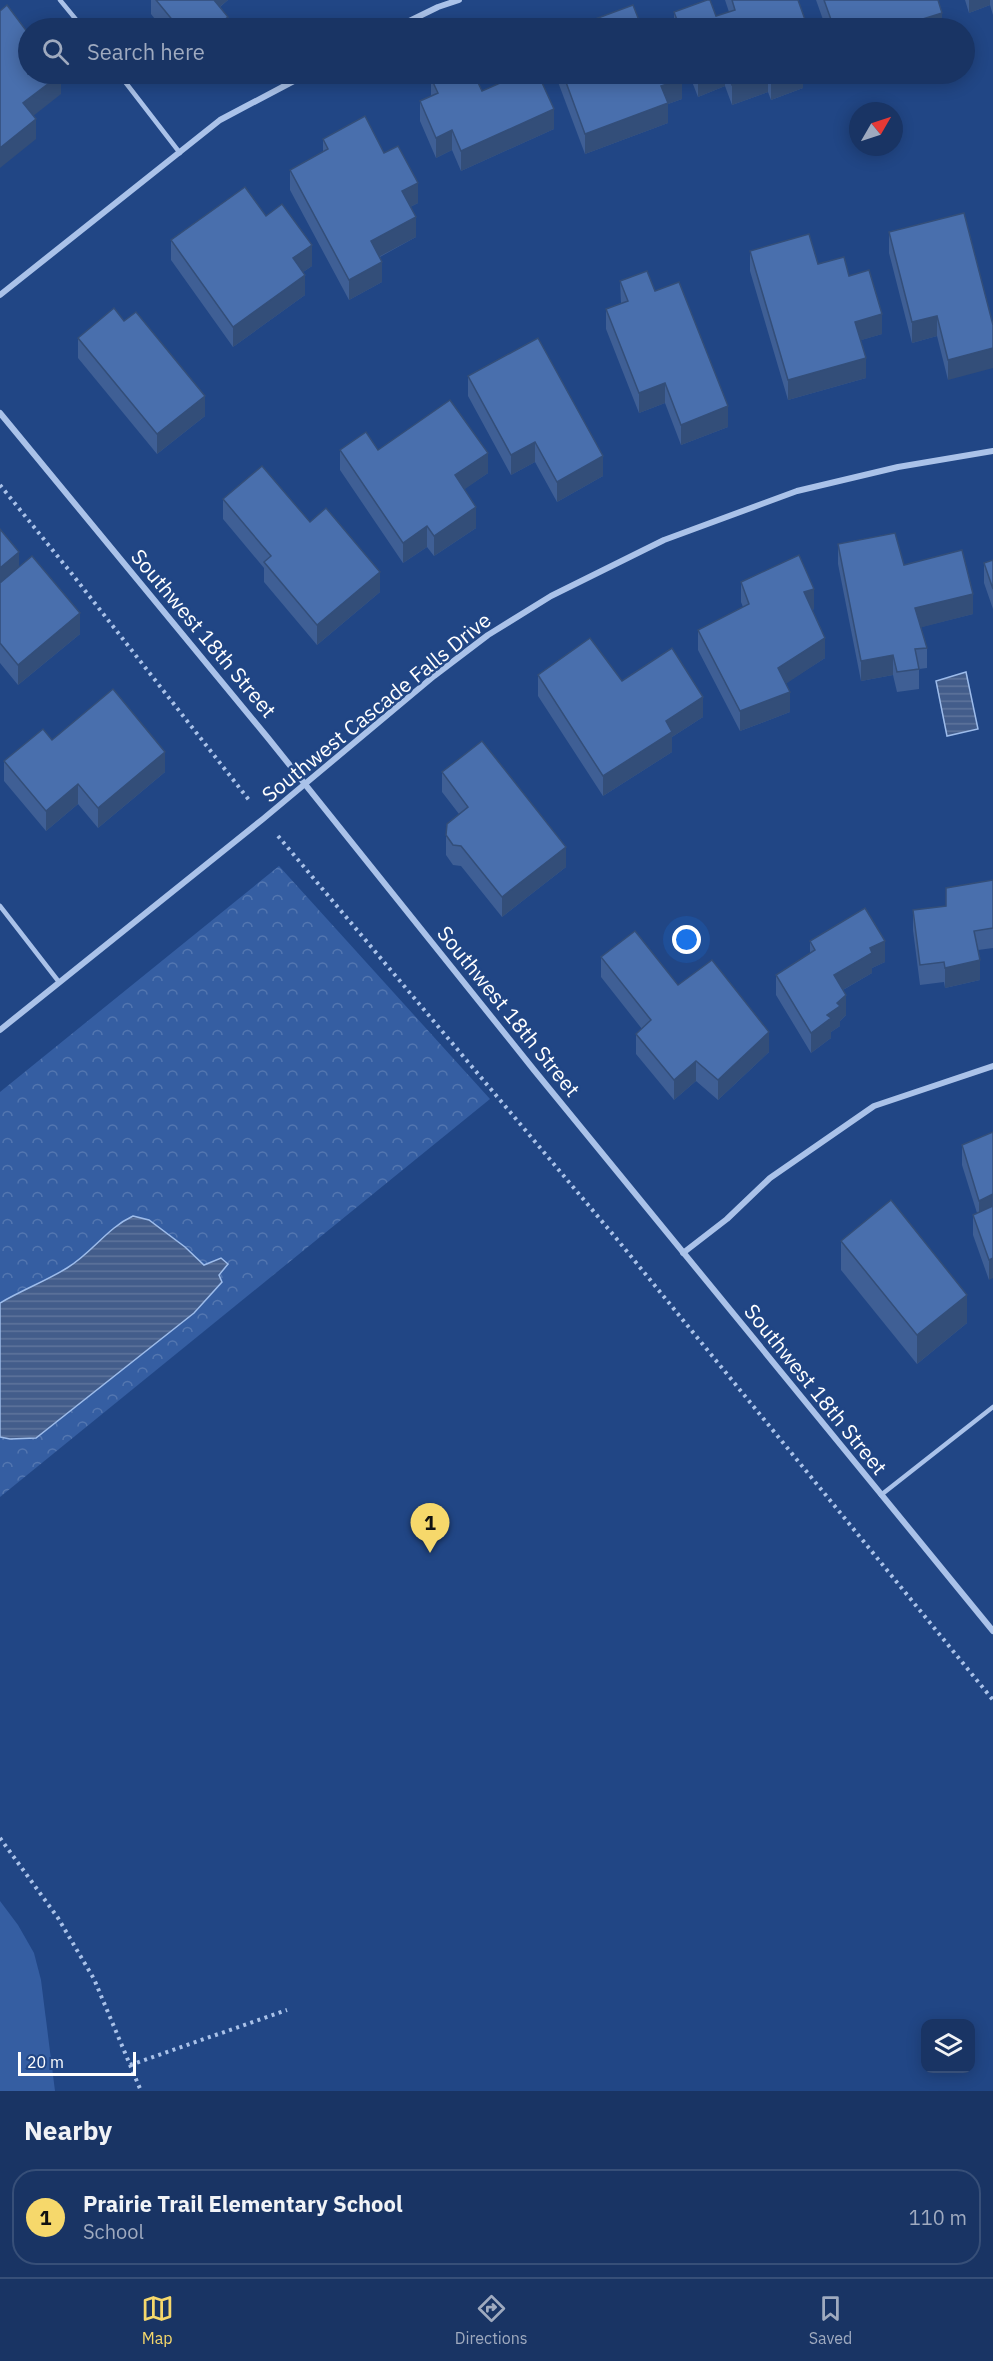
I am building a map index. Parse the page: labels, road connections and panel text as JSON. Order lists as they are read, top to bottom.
{
  "streets": {
    "street": ["Southwest 18th Street", "Southwest Cascade Falls Drive"]
  },
  "crossings": [
    ["Southwest 18th Street", "Southwest Cascade Falls Drive"]
  ],
  "scale_bar": "20 m",
  "north": "top right",
  "page": {
    "search": "Search here",
    "pins": "1",
    "scale": "20 m",
    "heading": "Nearby",
    "list": [
      {
        "mark": "1",
        "name": "Prairie Trail Elementary School",
        "note": "School",
        "value": "110 m"
      }
    ],
    "nav": ["Map", "Directions", "Saved"]
  }
}
